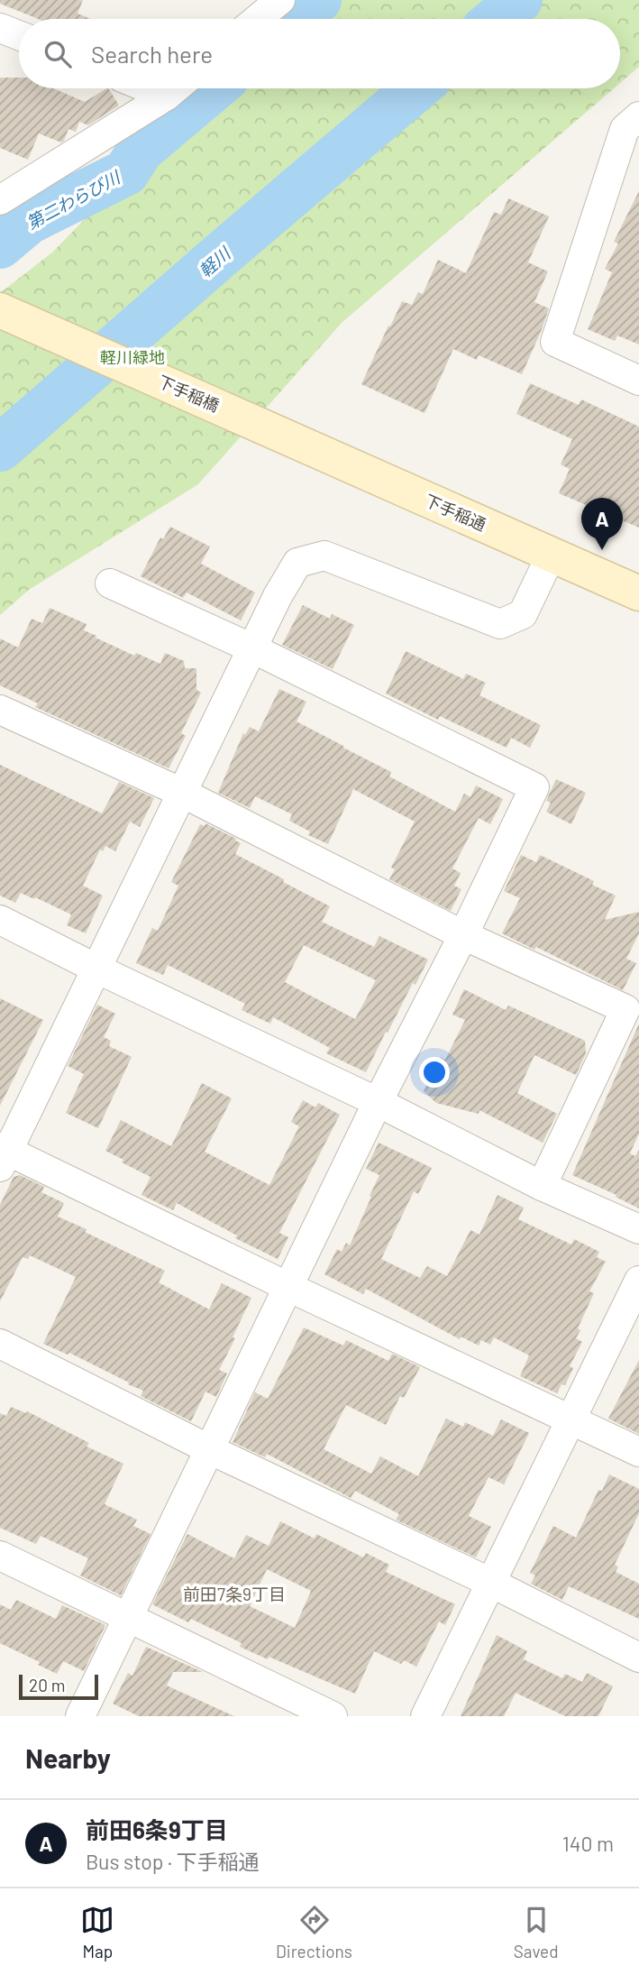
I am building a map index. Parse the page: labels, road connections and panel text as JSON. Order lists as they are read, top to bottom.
{
  "streets": {
    "main road": ["下手稲橋", "下手稲通"]
  },
  "crossings": [
    ["下手稲橋", "下手稲通"]
  ],
  "districts": ["前田7条9丁目"],
  "water": ["第二わらび川", "軽川"],
  "parks": ["軽川緑地"],
  "scale_bar": "20 m",
  "page": {
    "search": "Search here",
    "pins": "A",
    "scale": "20 m",
    "heading": "Nearby",
    "list": [
      {
        "mark": "A",
        "name": "前田6条9丁目",
        "note": "Bus stop · 下手稲通",
        "value": "140 m"
      }
    ],
    "nav": ["Map", "Directions", "Saved"]
  }
}
